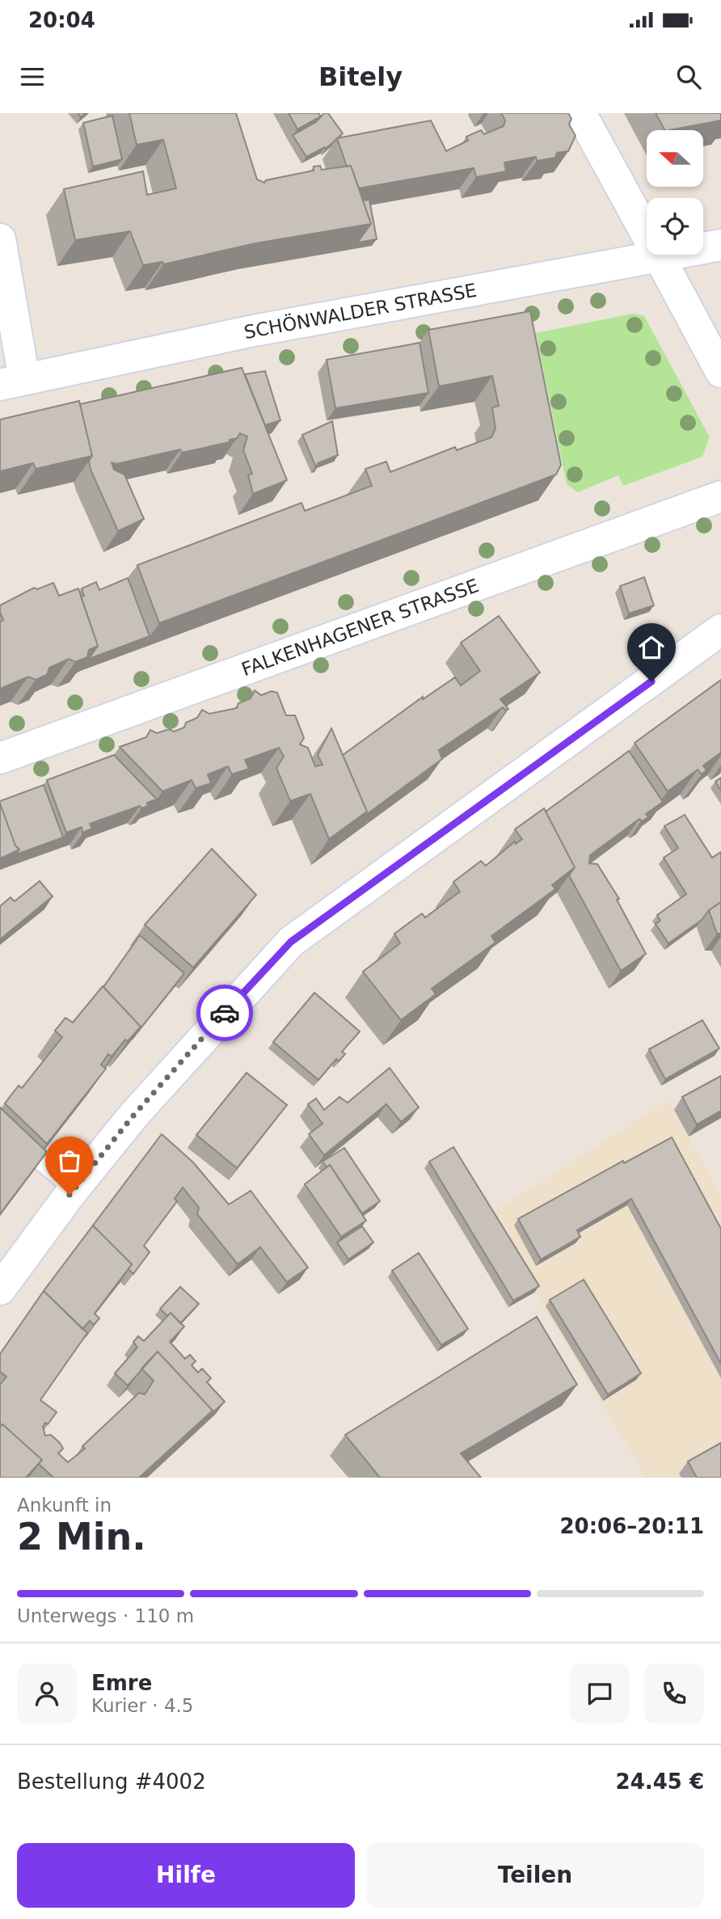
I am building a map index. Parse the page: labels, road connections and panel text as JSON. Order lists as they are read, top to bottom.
{
  "streets": {
    "street": ["SCHÖNWALDER STRASSE", "FALKENHAGENER STRASSE"]
  },
  "north": "left",
  "page": {
    "status": "20:04",
    "header": "Bitely",
    "heading": ["2 Min.", "Ankunft in", "20:06–20:11"],
    "panel": [
      "Emre",
      "Kurier · 4.5",
      "Bestellung #4002",
      "24.45 €"
    ],
    "bar": "Unterwegs · 110 m",
    "buttons": ["Hilfe", "Teilen"]
  }
}
